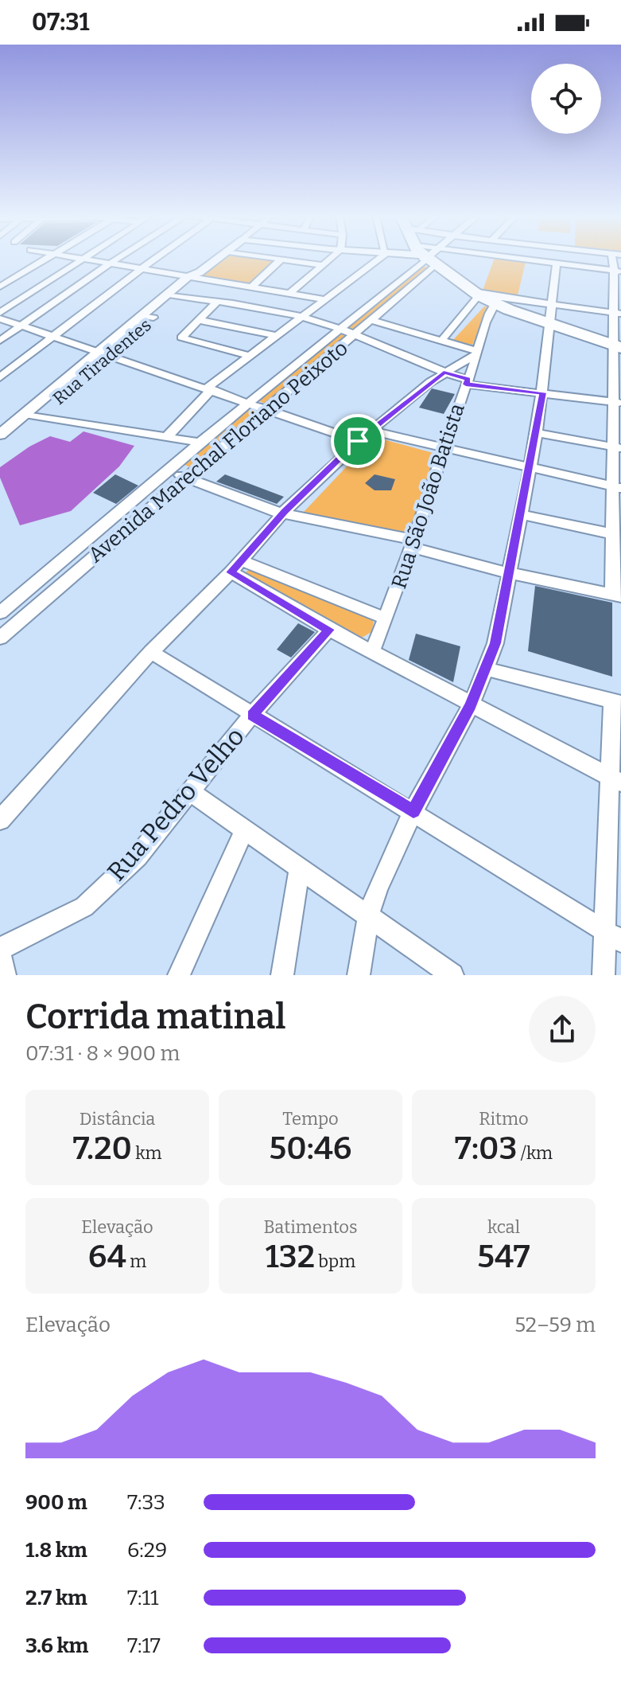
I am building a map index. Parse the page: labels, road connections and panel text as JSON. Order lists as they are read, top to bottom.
{
  "streets": {
    "street": [
      "Rua Tiradentes",
      "Avenida Marechal Floriano Peixoto",
      "Rua São João Batista",
      "Rua Pedro Velho"
    ]
  },
  "page": {
    "status": "07:31",
    "heading": ["Corrida matinal", "07:31 · 8 × 900 m"],
    "stats": [
      ["Distância", "7.20 km"],
      ["Tempo", "50:46"],
      ["Ritmo", "7:03 /km"],
      ["Elevação", "64 m"],
      ["Batimentos", "132 bpm"],
      ["kcal", "547"]
    ],
    "chart": ["Elevação", "52–59 m"],
    "list": [
      {
        "name": "900 m",
        "note": "7:33"
      },
      {
        "name": "1.8 km",
        "note": "6:29"
      },
      {
        "name": "2.7 km",
        "note": "7:11"
      },
      {
        "name": "3.6 km",
        "note": "7:17"
      }
    ]
  }
}
